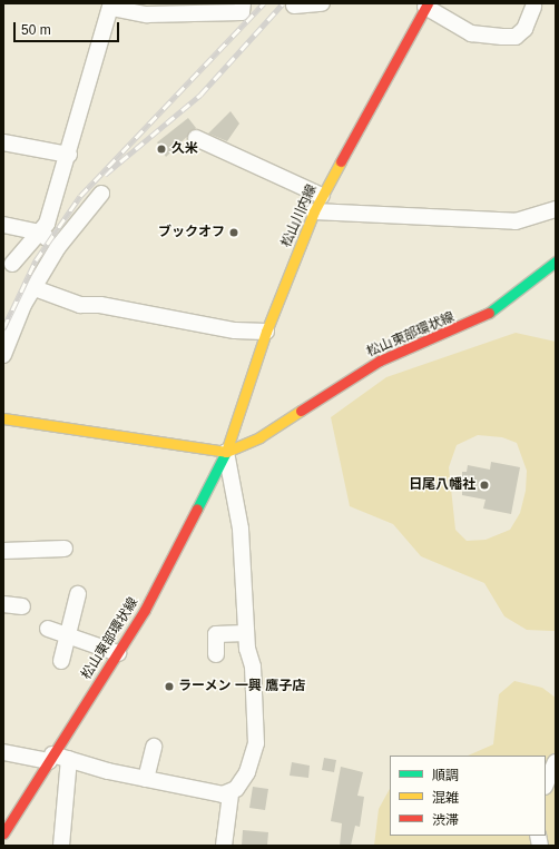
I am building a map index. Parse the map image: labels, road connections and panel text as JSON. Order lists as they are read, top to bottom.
{
  "streets": {
    "main road": ["松山川内線", "松山東部環状線"]
  },
  "crossings": [
    ["松山川内線", "松山東部環状線"]
  ],
  "places": [
    "久米",
    "ブックオフ",
    "日尾八幡社",
    "ラーメン 一興 鷹子店"
  ],
  "legend": ["順調", "混雑", "渋滞"],
  "scale_bar": "50 m"
}
